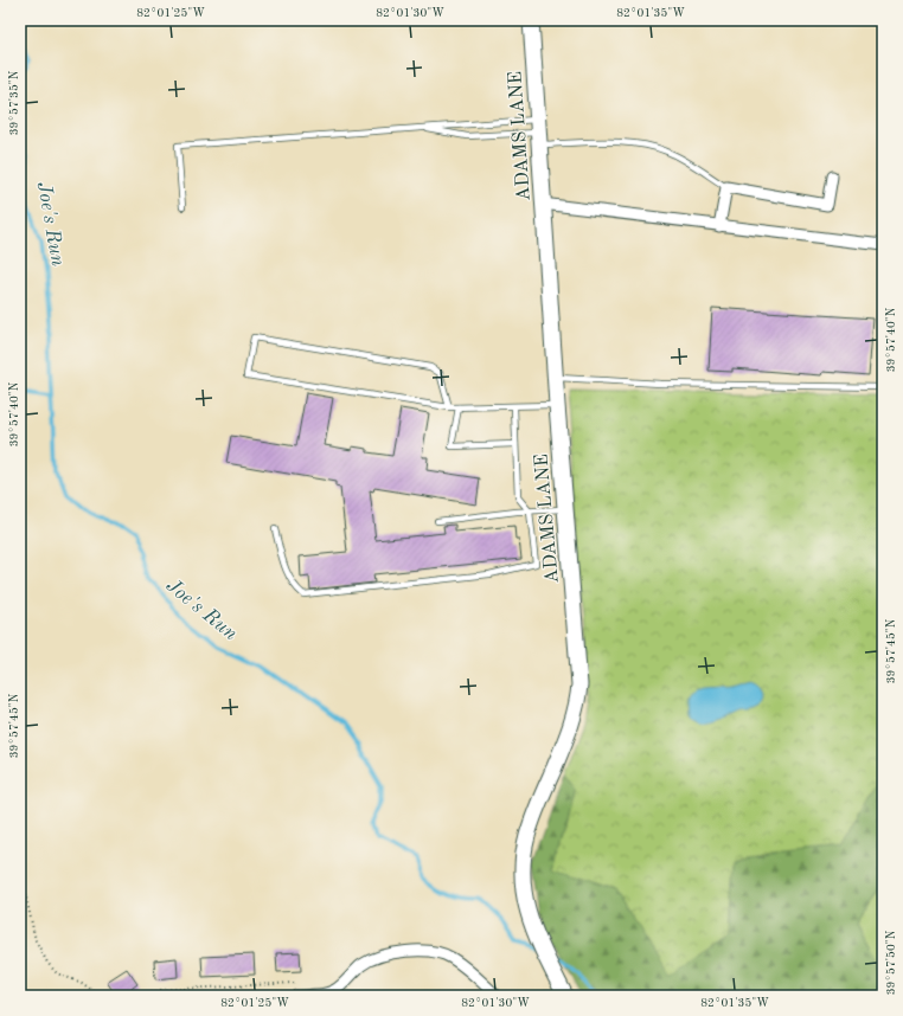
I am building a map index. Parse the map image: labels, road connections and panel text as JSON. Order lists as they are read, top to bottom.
{
  "streets": {
    "street": ["ADAMS LANE"]
  },
  "water": ["Joe's Run"],
  "coordinates": [
    "82°01'25\"W",
    "82°01'30\"W",
    "82°01'35\"W",
    "39°57'35\"N",
    "39°57'40\"N",
    "39°57'45\"N",
    "39°57'50\"N"
  ]
}
